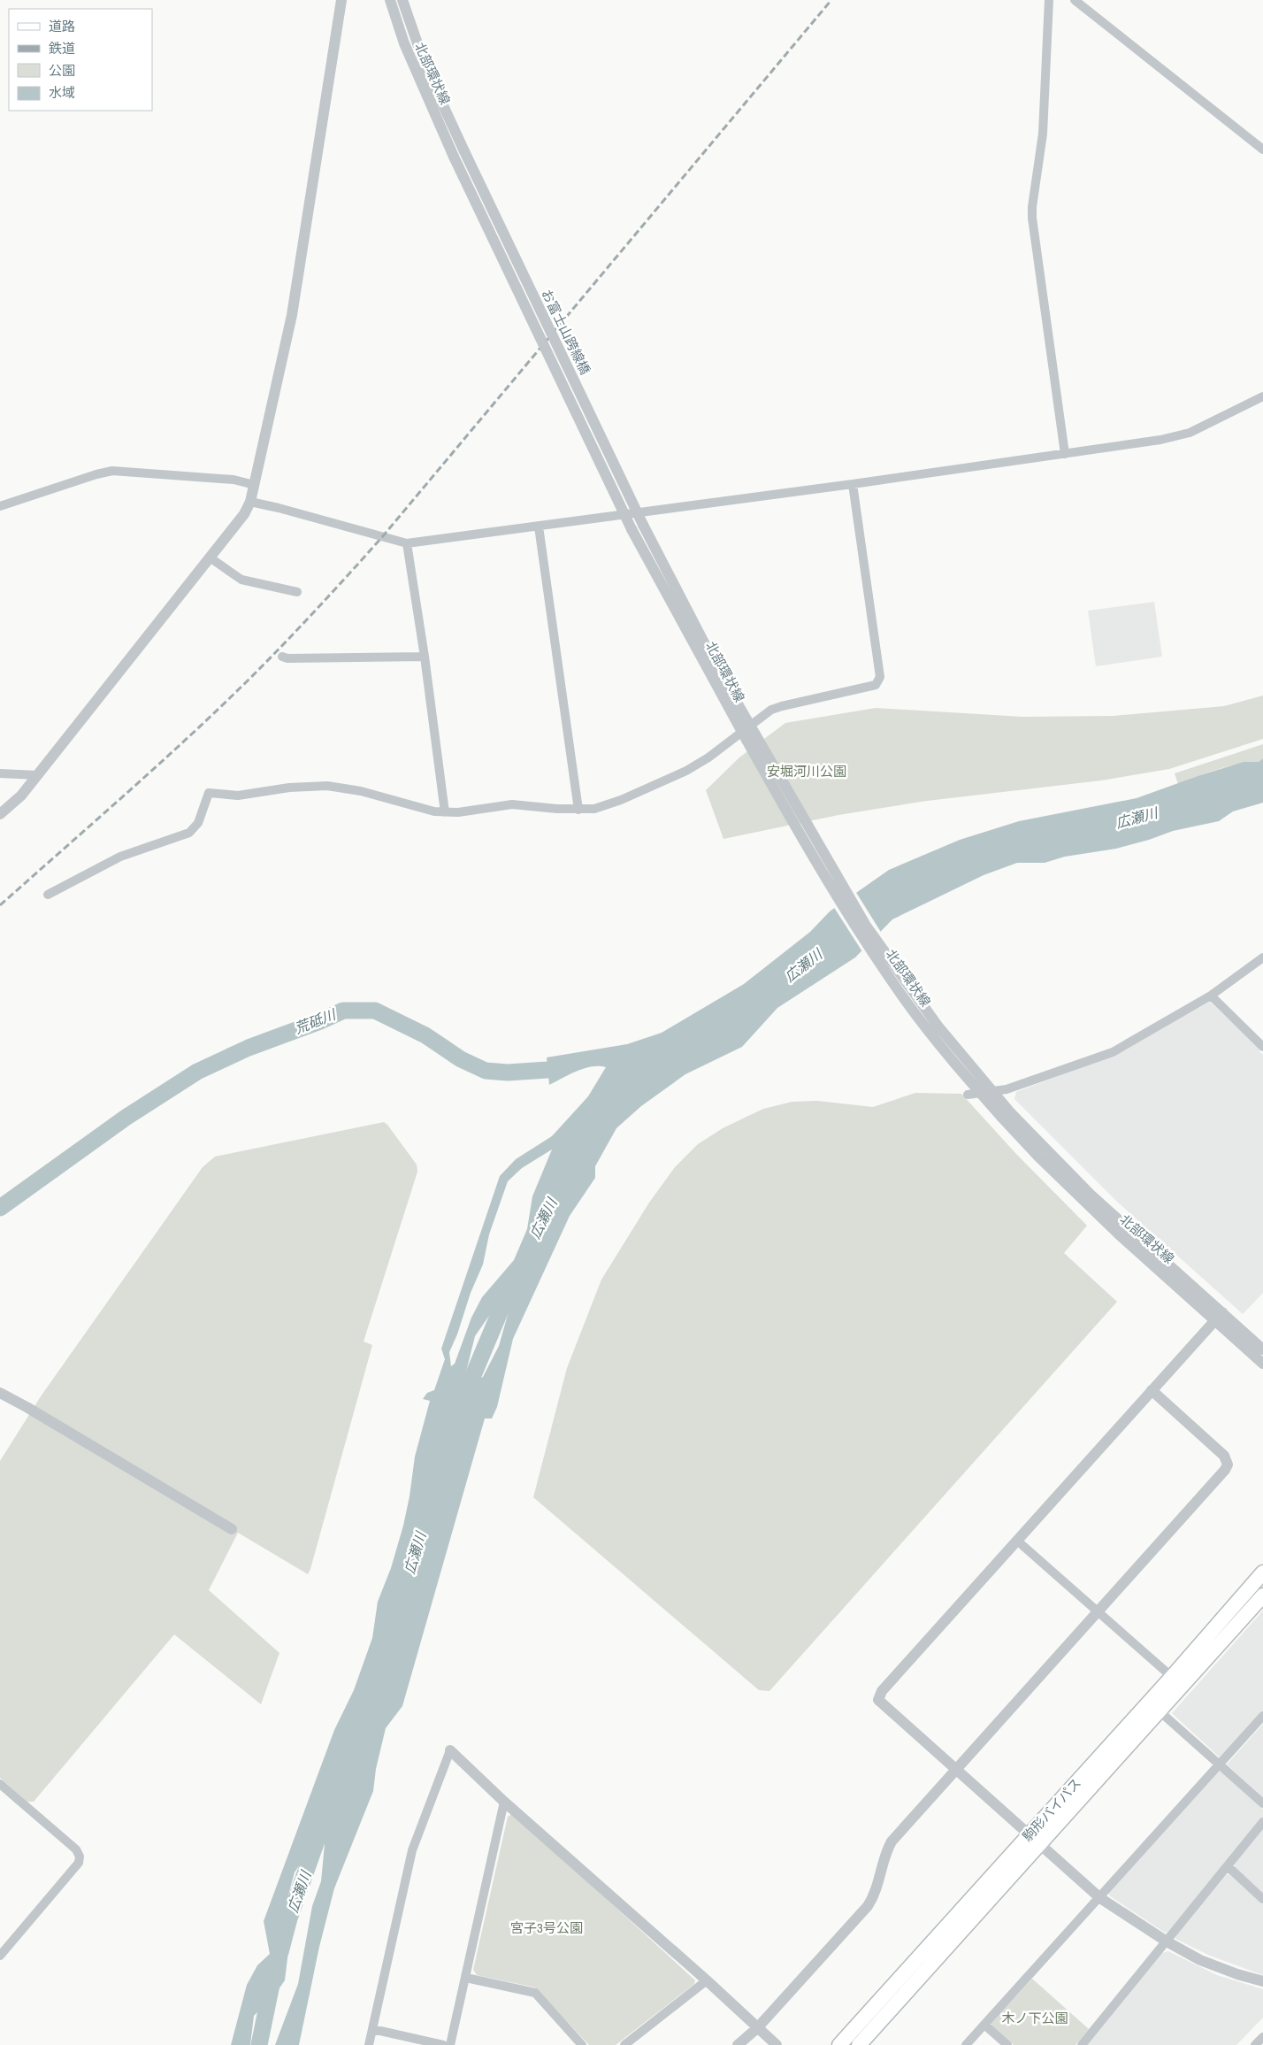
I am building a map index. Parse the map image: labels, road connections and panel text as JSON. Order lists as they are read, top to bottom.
{
  "streets": {
    "main road": ["駒形バイパス"],
    "street": ["北部環状線", "お富士山跨線橋"]
  },
  "crossings": [
    ["北部環状線", "お富士山跨線橋"]
  ],
  "water": ["広瀬川", "荒砥川"],
  "parks": ["安堀河川公園", "宮子3号公園", "木ノ下公園"],
  "legend": [
    "道路",
    "鉄道",
    "公園",
    "水域"
  ]
}
